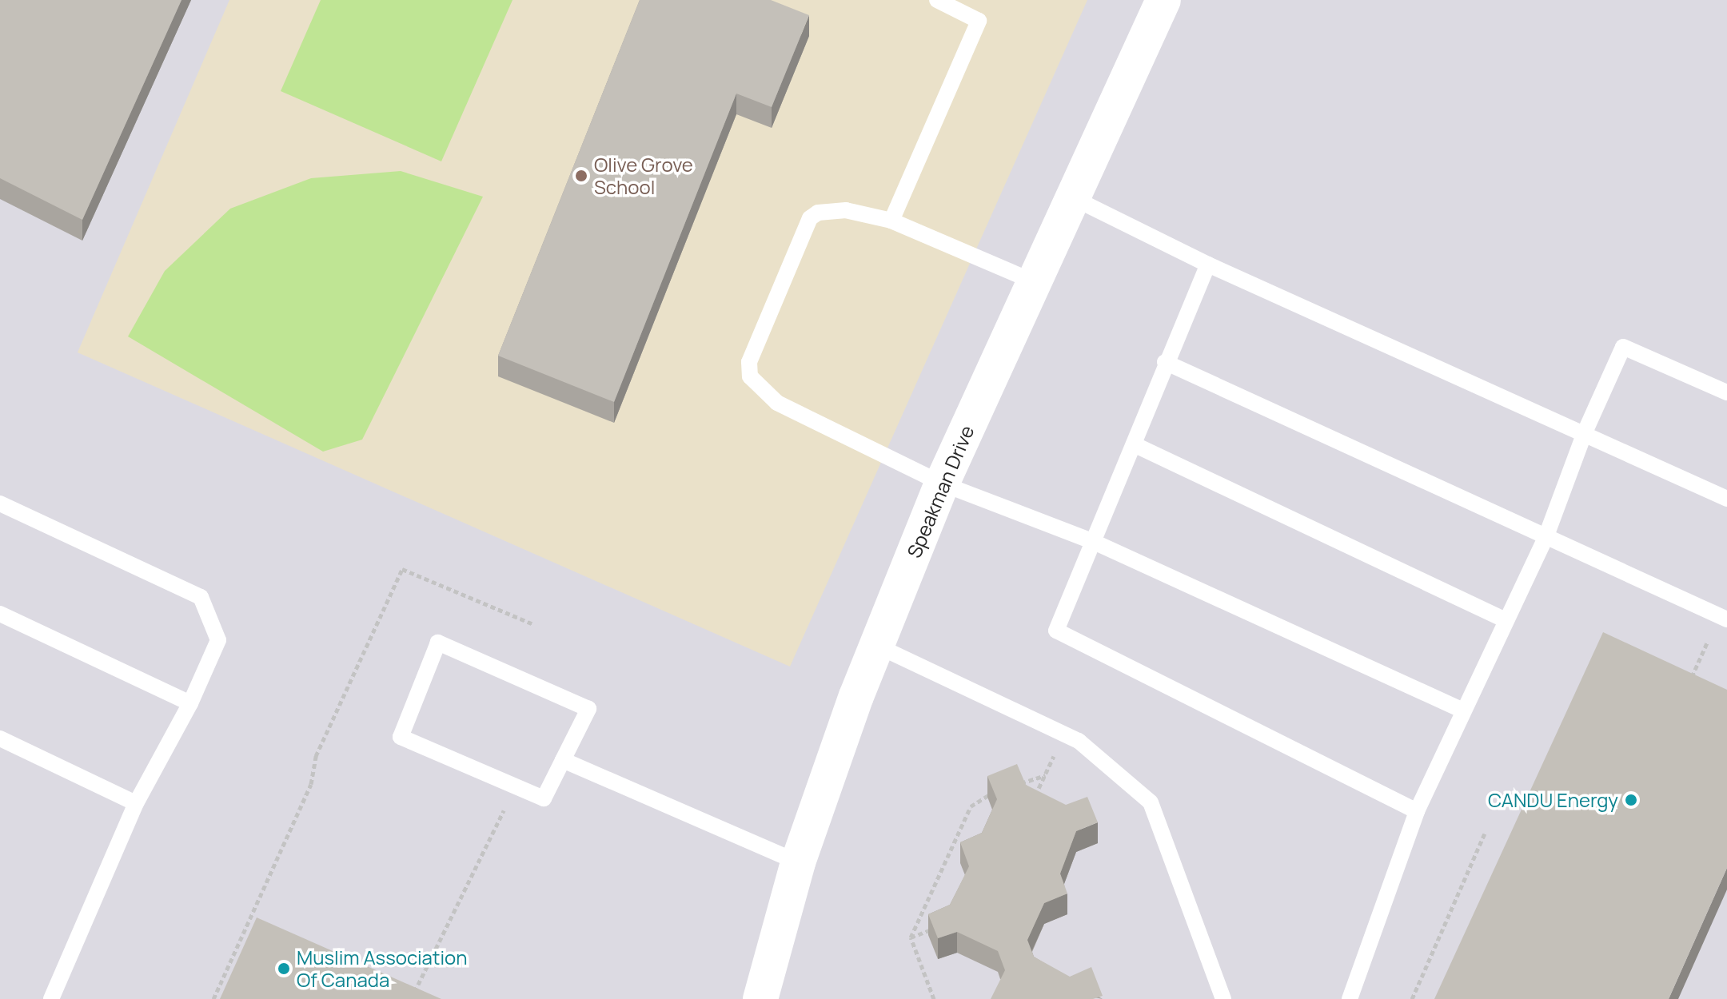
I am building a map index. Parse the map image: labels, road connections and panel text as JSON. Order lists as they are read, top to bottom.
{
  "streets": {
    "street": ["Speakman Drive"]
  },
  "places": ["Olive Grove School", "CANDU Energy", "Muslim Association Of Canada"]
}
